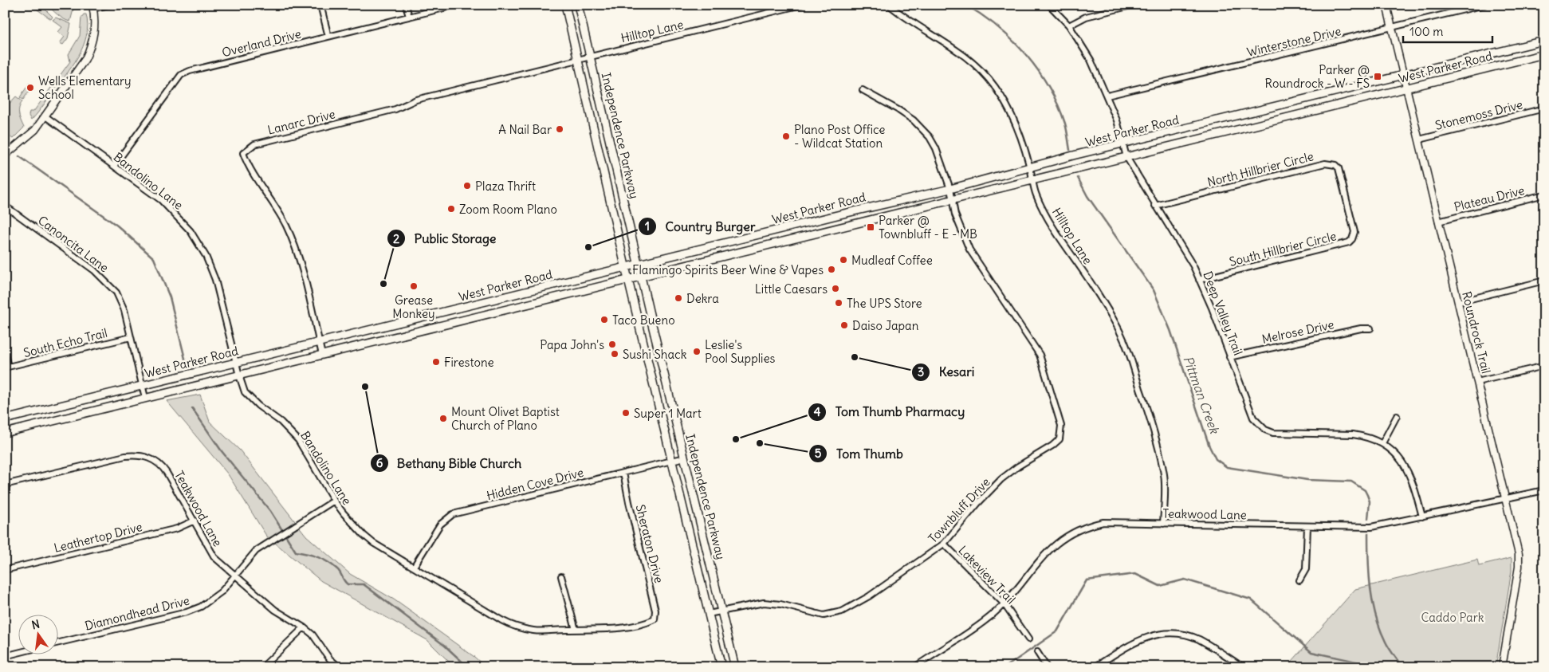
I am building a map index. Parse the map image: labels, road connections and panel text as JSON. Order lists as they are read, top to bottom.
{
  "streets": {
    "main road": ["West Parker Road", "Independence Parkway"],
    "street": [
      "Hilltop Lane",
      "Winterstone Drive",
      "Overland Drive",
      "Stonemoss Drive",
      "Lanarc Drive",
      "North Hillbrier Circle",
      "Bandolino Lane",
      "Plateau Drive",
      "Canoncita Lane",
      "South Hillbrier Circle",
      "Deep Valley Trail",
      "Melrose Drive",
      "Roundrock Trail",
      "South Echo Trail",
      "Hidden Cove Drive",
      "Teakwood Lane",
      "Townbluff Drive",
      "Leathertop Drive",
      "Sheraton Drive",
      "Lakeview Trail",
      "Diamondhead Drive"
    ]
  },
  "crossings": [
    ["Hilltop Lane", "West Parker Road"],
    ["Hilltop Lane", "Lanarc Drive"],
    ["Hilltop Lane", "Independence Parkway"],
    ["Hilltop Lane", "Teakwood Lane"],
    ["Winterstone Drive", "Deep Valley Trail"],
    ["Winterstone Drive", "Roundrock Trail"],
    ["Overland Drive", "Bandolino Lane"],
    ["West Parker Road", "Lanarc Drive"],
    ["West Parker Road", "Independence Parkway"],
    ["West Parker Road", "Bandolino Lane"],
    ["West Parker Road", "Canoncita Lane"],
    ["West Parker Road", "Deep Valley Trail"],
    ["West Parker Road", "Roundrock Trail"],
    ["West Parker Road", "Townbluff Drive"],
    ["Stonemoss Drive", "Roundrock Trail"],
    ["Lanarc Drive", "Independence Parkway"],
    ["Independence Parkway", "Hidden Cove Drive"],
    ["Independence Parkway", "Townbluff Drive"],
    ["North Hillbrier Circle", "South Hillbrier Circle"],
    ["North Hillbrier Circle", "Deep Valley Trail"],
    ["Bandolino Lane", "Hidden Cove Drive"],
    ["Bandolino Lane", "Sheraton Drive"],
    ["Bandolino Lane", "Diamondhead Drive"],
    ["Plateau Drive", "Roundrock Trail"],
    ["Canoncita Lane", "South Echo Trail"],
    ["South Hillbrier Circle", "Deep Valley Trail"],
    ["Deep Valley Trail", "Melrose Drive"],
    ["Deep Valley Trail", "Teakwood Lane"],
    ["Roundrock Trail", "Teakwood Lane"],
    ["Hidden Cove Drive", "Sheraton Drive"],
    ["Teakwood Lane", "Leathertop Drive"],
    ["Teakwood Lane", "Lakeview Trail"],
    ["Teakwood Lane", "Diamondhead Drive"],
    ["Townbluff Drive", "Lakeview Trail"]
  ],
  "water": ["Pittman Creek"],
  "parks": ["Caddo Park"],
  "places": {
    "transit": ["Parker @ Roundrock - W - FS", "Parker @ Townbluff - E - MB"],
    "other": [
      "Wells Elementary School",
      "A Nail Bar",
      "Plano Post Office - Wildcat Station",
      "Plaza Thrift",
      "Zoom Room Plano",
      "Country Burger",
      "Mudleaf Coffee",
      "Flamingo Spirits Beer Wine & Vapes",
      "Public Storage",
      "Grease Monkey",
      "Little Caesars",
      "Dekra",
      "The UPS Store",
      "Taco Bueno",
      "Daiso Japan",
      "Papa John's",
      "Leslie's Pool Supplies",
      "Sushi Shack",
      "Kesari",
      "Firestone",
      "Bethany Bible Church",
      "Super 1 Mart",
      "Mount Olivet Baptist Church of Plano",
      "Tom Thumb Pharmacy",
      "Tom Thumb"
    ]
  },
  "scale_bar": "100 m",
  "north": "top"
}
